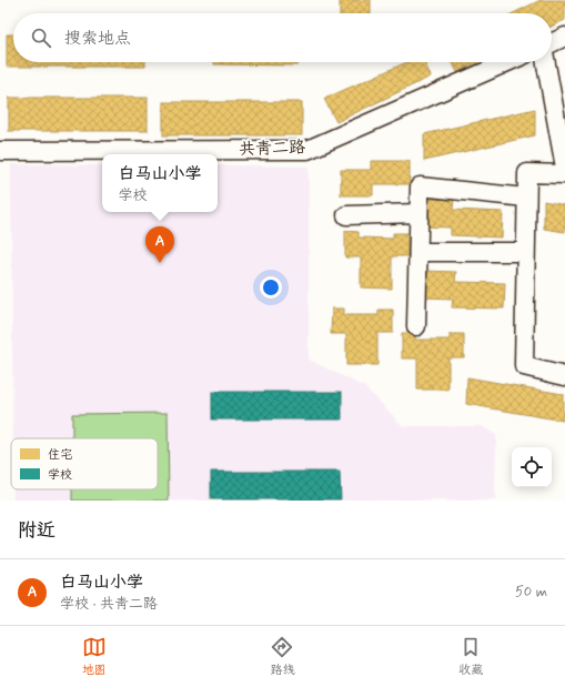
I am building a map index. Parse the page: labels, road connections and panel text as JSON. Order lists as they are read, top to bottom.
{
  "streets": {
    "street": ["共青二路"]
  },
  "legend": ["住宅", "学校"],
  "page": {
    "search": "搜索地点",
    "popup": ["白马山小学", "学校"],
    "pins": "A",
    "heading": "附近",
    "list": [
      {
        "mark": "A",
        "name": "白马山小学",
        "note": "学校 · 共青二路",
        "value": "50 m"
      }
    ],
    "nav": ["地图", "路线", "收藏"]
  }
}
